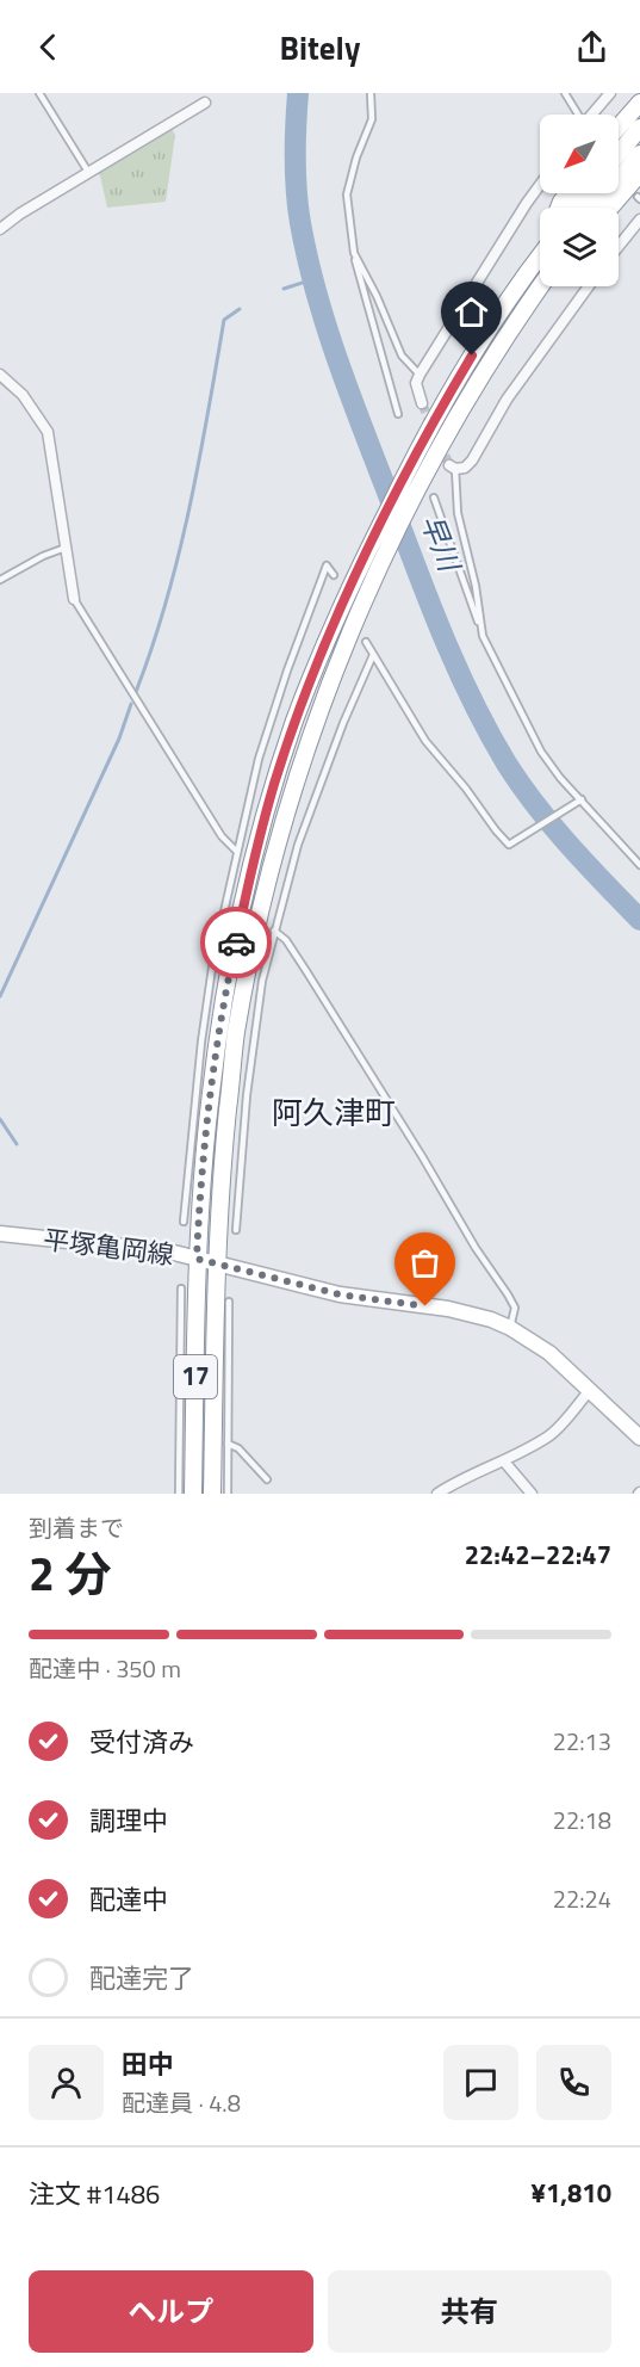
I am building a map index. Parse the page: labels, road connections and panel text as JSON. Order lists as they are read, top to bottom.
{
  "streets": {
    "highway": ["17"],
    "main road": ["平塚亀岡線"]
  },
  "crossings": [
    ["平塚亀岡線", "17"]
  ],
  "districts": ["阿久津町"],
  "water": ["早川"],
  "north": "bottom left",
  "page": {
    "header": "Bitely",
    "heading": ["2 分", "到着まで", "22:42–22:47"],
    "panel": [
      "田中",
      "配達員 · 4.8",
      "注文 #1486",
      "¥1,810"
    ],
    "bar": "配達中 · 350 m",
    "list": [
      ["受付済み", "22:13"],
      ["調理中", "22:18"],
      ["配達中", "22:24"],
      "配達完了"
    ],
    "buttons": ["ヘルプ", "共有"]
  }
}
